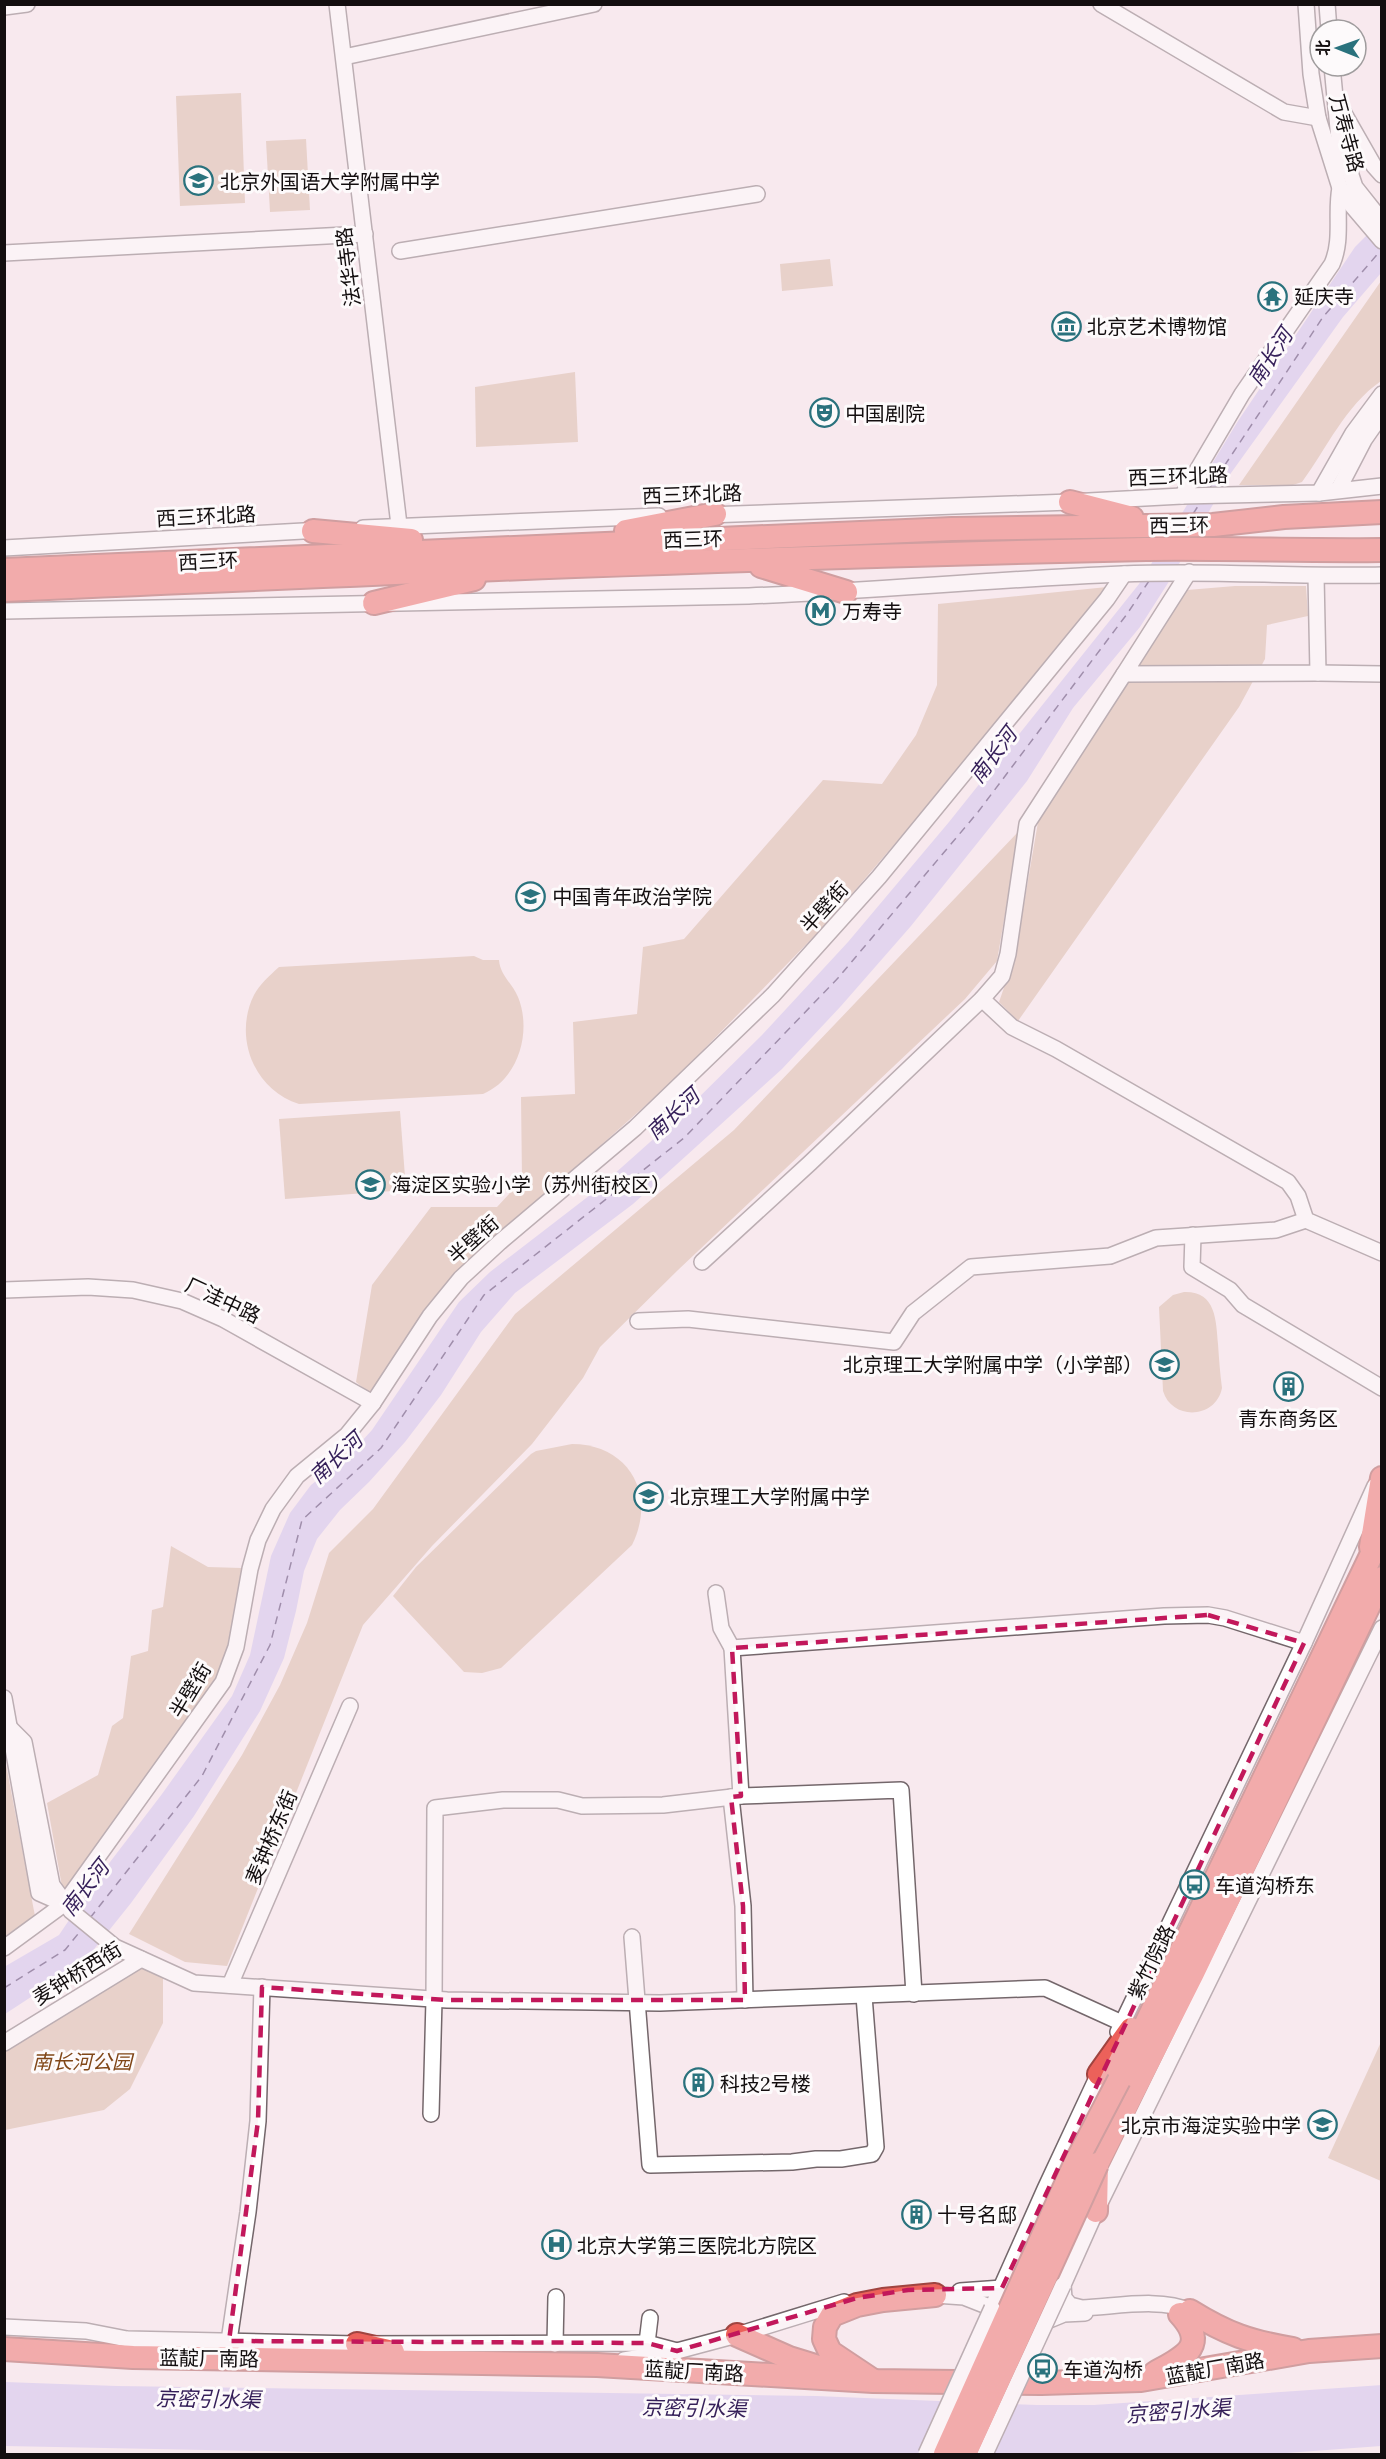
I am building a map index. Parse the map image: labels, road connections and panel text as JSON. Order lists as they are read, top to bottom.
{
  "streets": {
    "highway": ["西三环", "紫竹院路", "蓝靛厂南路"],
    "street": [
      "万寿寺路",
      "法华寺路",
      "西三环北路",
      "半壁街",
      "厂洼中路",
      "麦钟桥东街",
      "麦钟桥西街"
    ]
  },
  "crossings": [
    ["法华寺路", "西三环北路"],
    ["半壁街", "厂洼中路"]
  ],
  "water": ["南长河", "京密引水渠"],
  "parks": ["南长河公园"],
  "places": {
    "school or university": [
      "北京外国语大学附属中学",
      "中国青年政治学院",
      "海淀区实验小学（苏州街校区）",
      "北京理工大学附属中学（小学部）",
      "北京理工大学附属中学",
      "北京市海淀实验中学"
    ],
    "temple": ["延庆寺"],
    "museum": ["北京艺术博物馆"],
    "theatre": ["中国剧院"],
    "metro station": ["万寿寺"],
    "building": ["青东商务区", "科技2号楼", "十号名邸"],
    "bus stop": ["车道沟桥东", "车道沟桥"],
    "hospital": ["北京大学第三医院北方院区"]
  },
  "north": "left"
}
